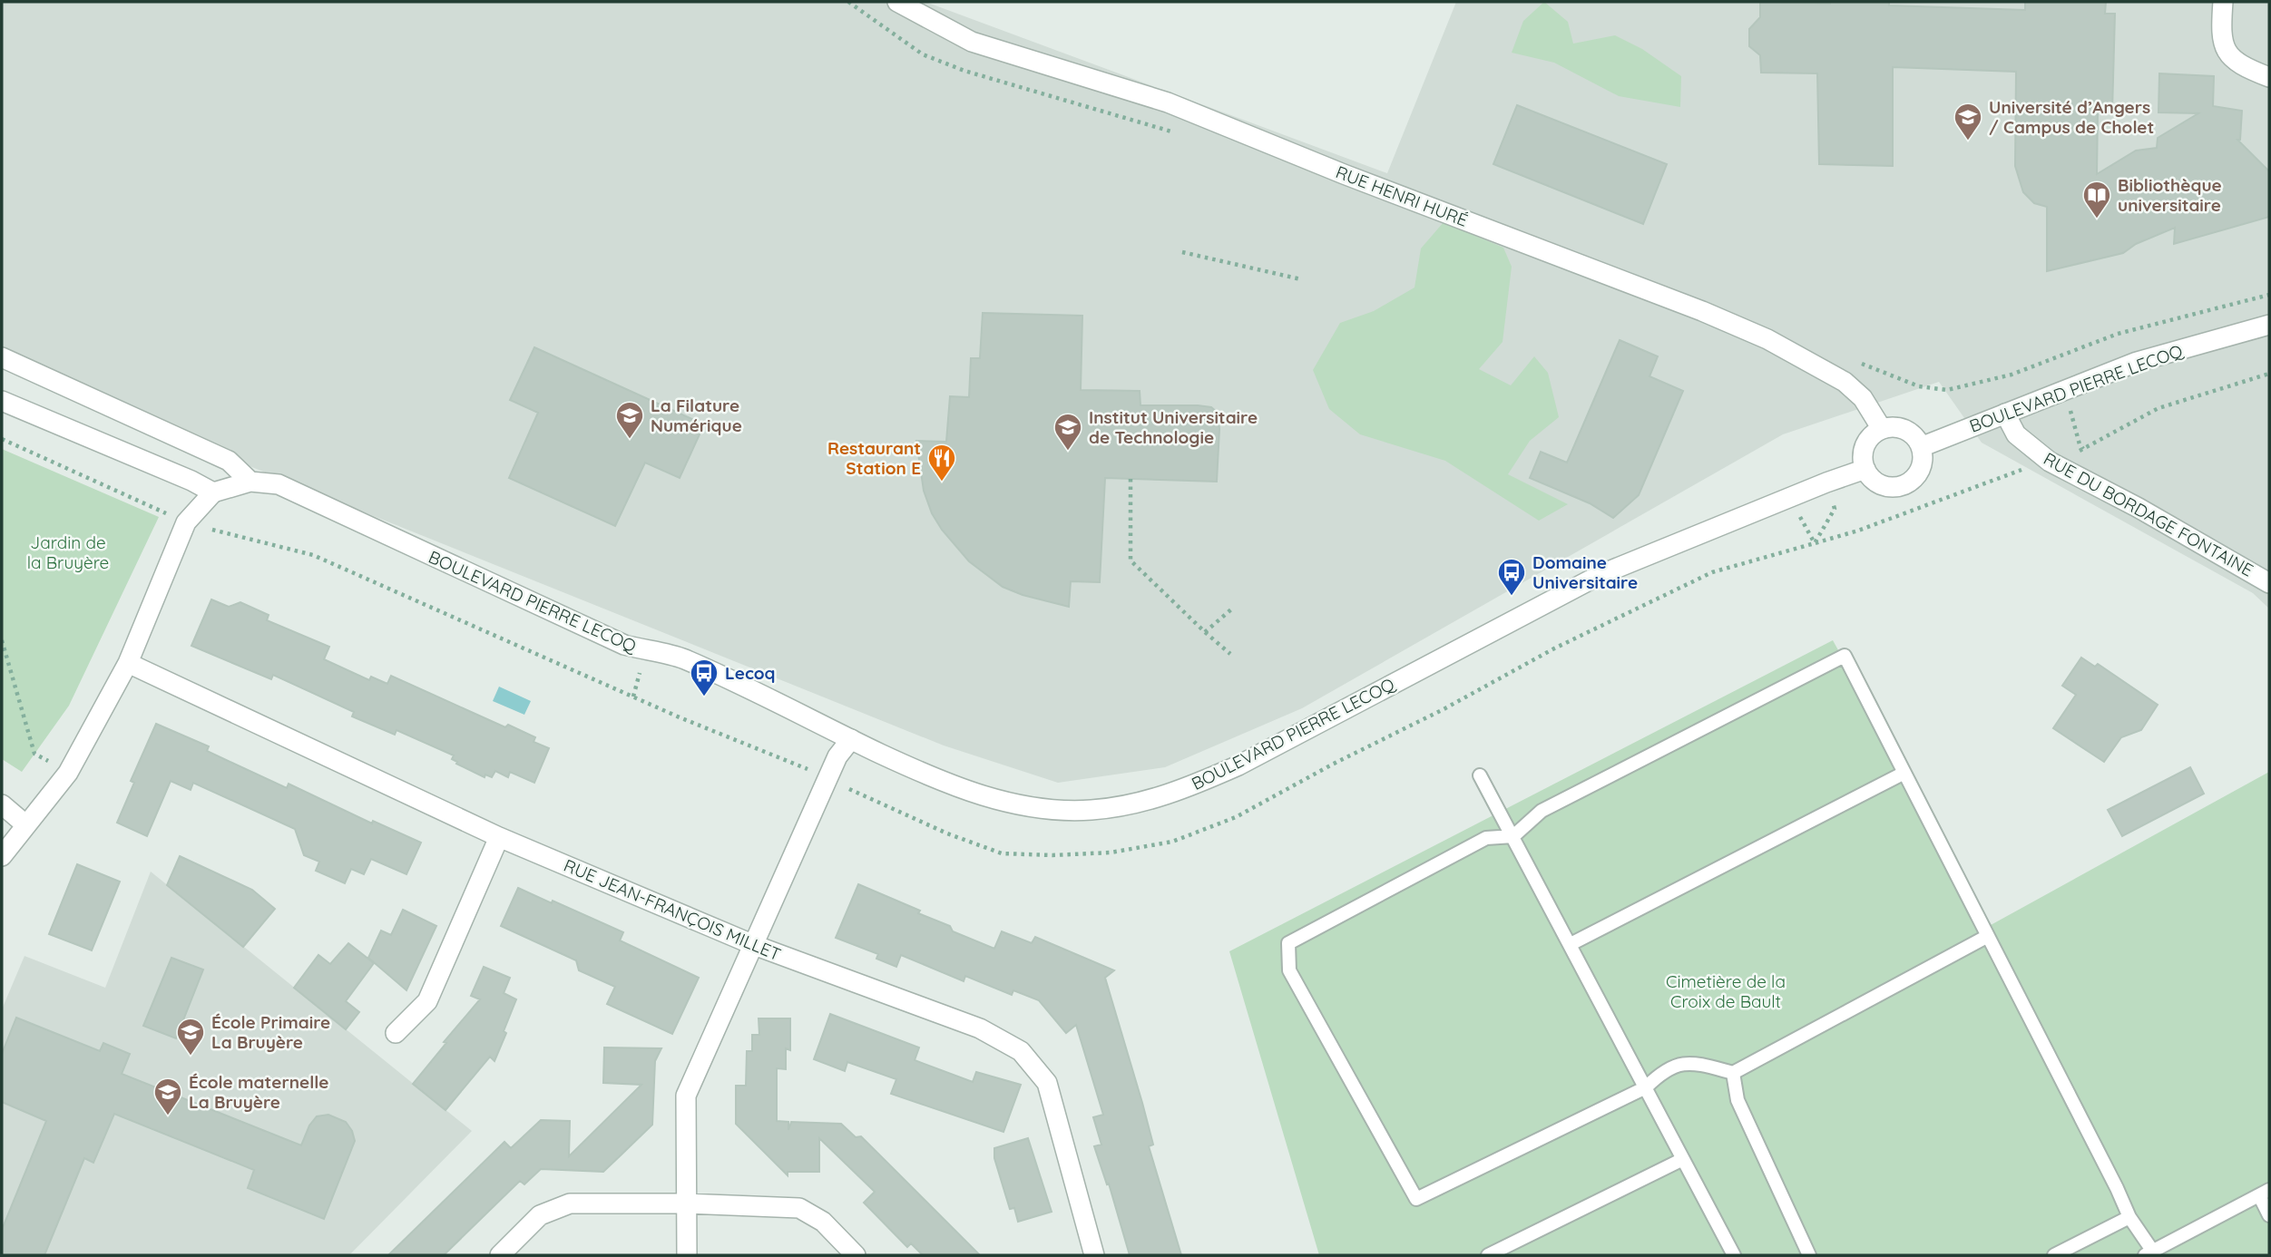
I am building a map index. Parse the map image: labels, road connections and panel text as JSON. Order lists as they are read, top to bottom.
{
  "streets": {
    "street": [
      "RUE HENRI HURÉ",
      "BOULEVARD PIERRE LECOQ",
      "RUE DU BORDAGE FONTAINE",
      "RUE JEAN-FRANÇOIS MILLET"
    ]
  },
  "crossings": [
    ["RUE HENRI HURÉ", "BOULEVARD PIERRE LECOQ"],
    ["BOULEVARD PIERRE LECOQ", "RUE DU BORDAGE FONTAINE"]
  ],
  "parks": ["Jardin de la Bruyère", "Cimetière de la Croix de Bault"],
  "places": {
    "school or university": [
      "Université d’Angers / Campus de Cholet",
      "La Filature Numérique",
      "Institut Universitaire de Technologie",
      "École Primaire La Bruyère",
      "École maternelle La Bruyère"
    ],
    "library": ["Bibliothèque universitaire"],
    "restaurant": ["Restaurant Station E"],
    "bus stop": ["Domaine Universitaire", "Lecoq"]
  }
}
